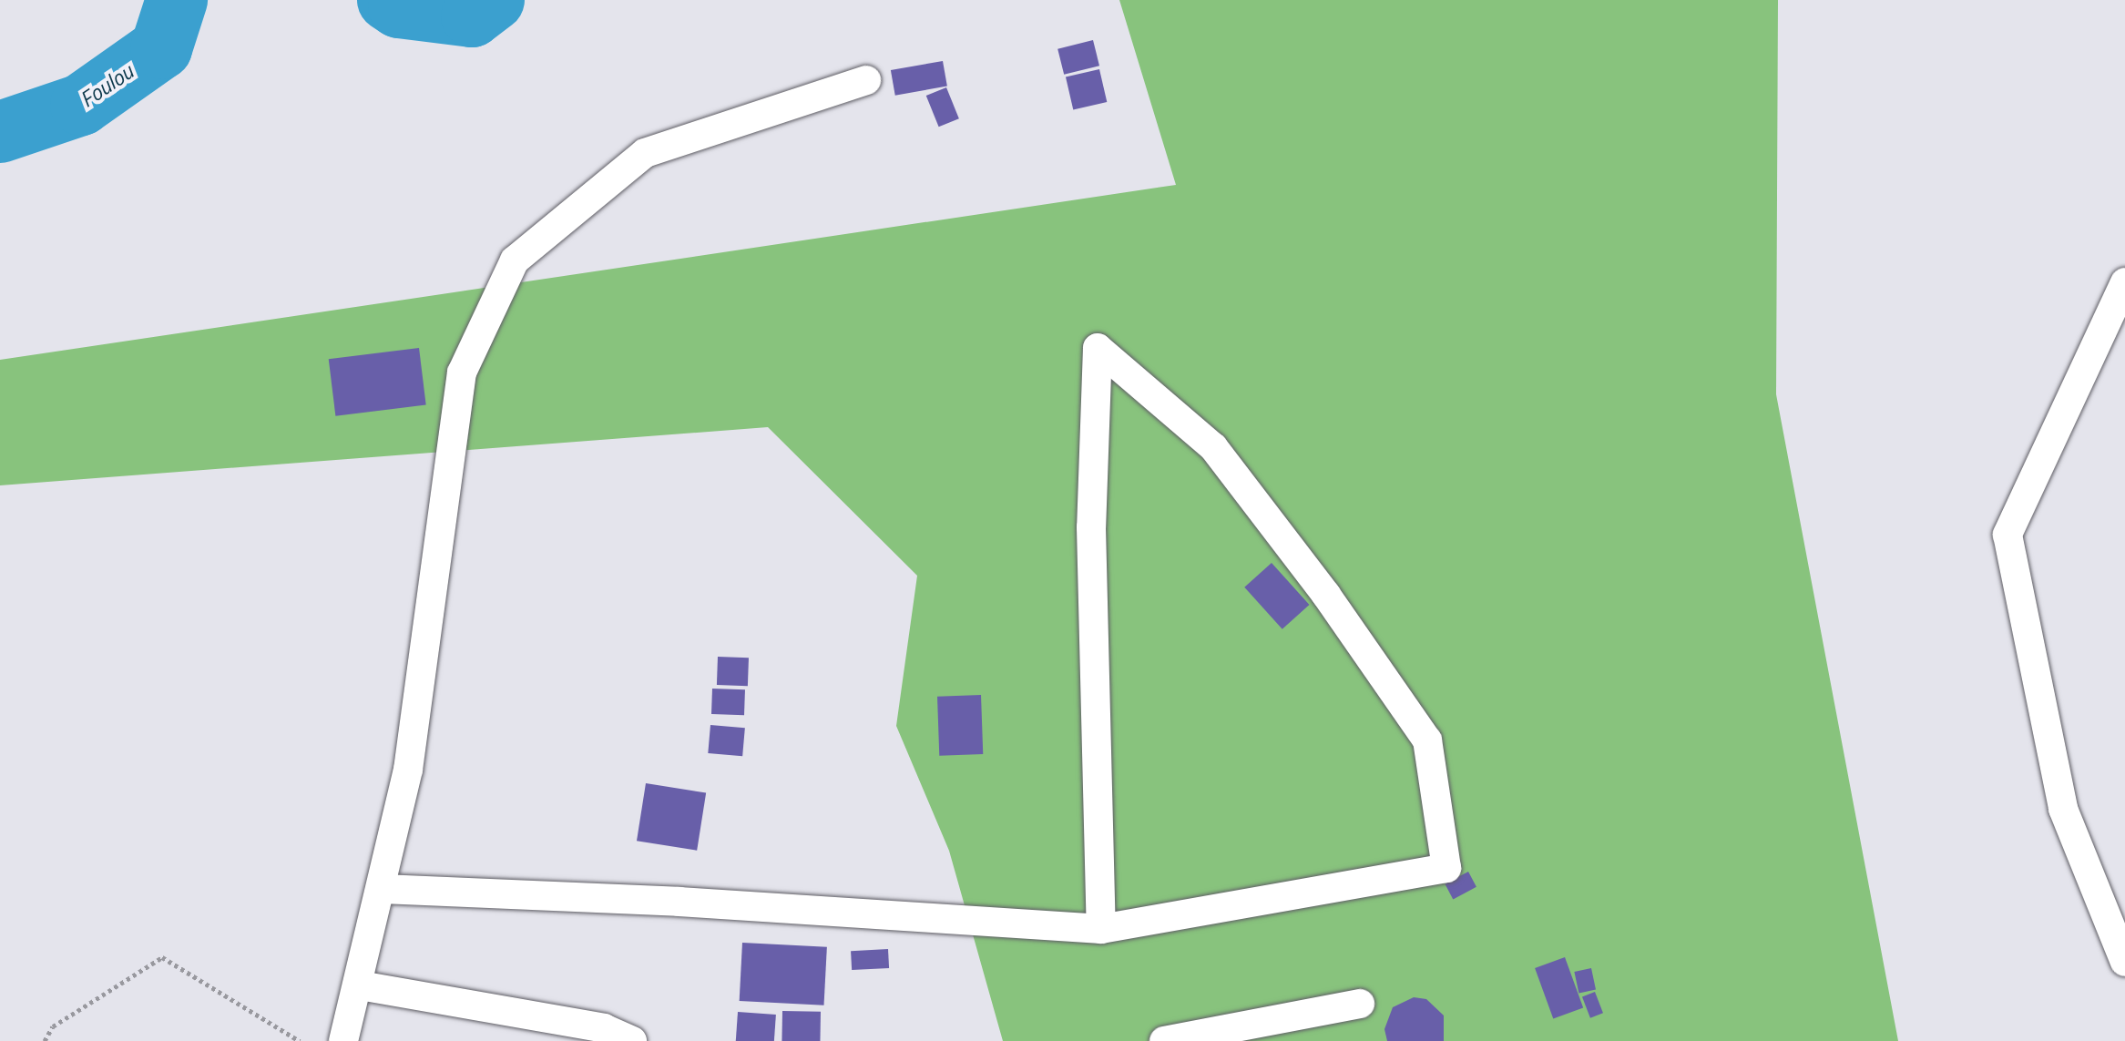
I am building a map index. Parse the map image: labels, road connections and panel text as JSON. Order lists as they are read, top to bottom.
{
  "water": ["Foulou"]
}
